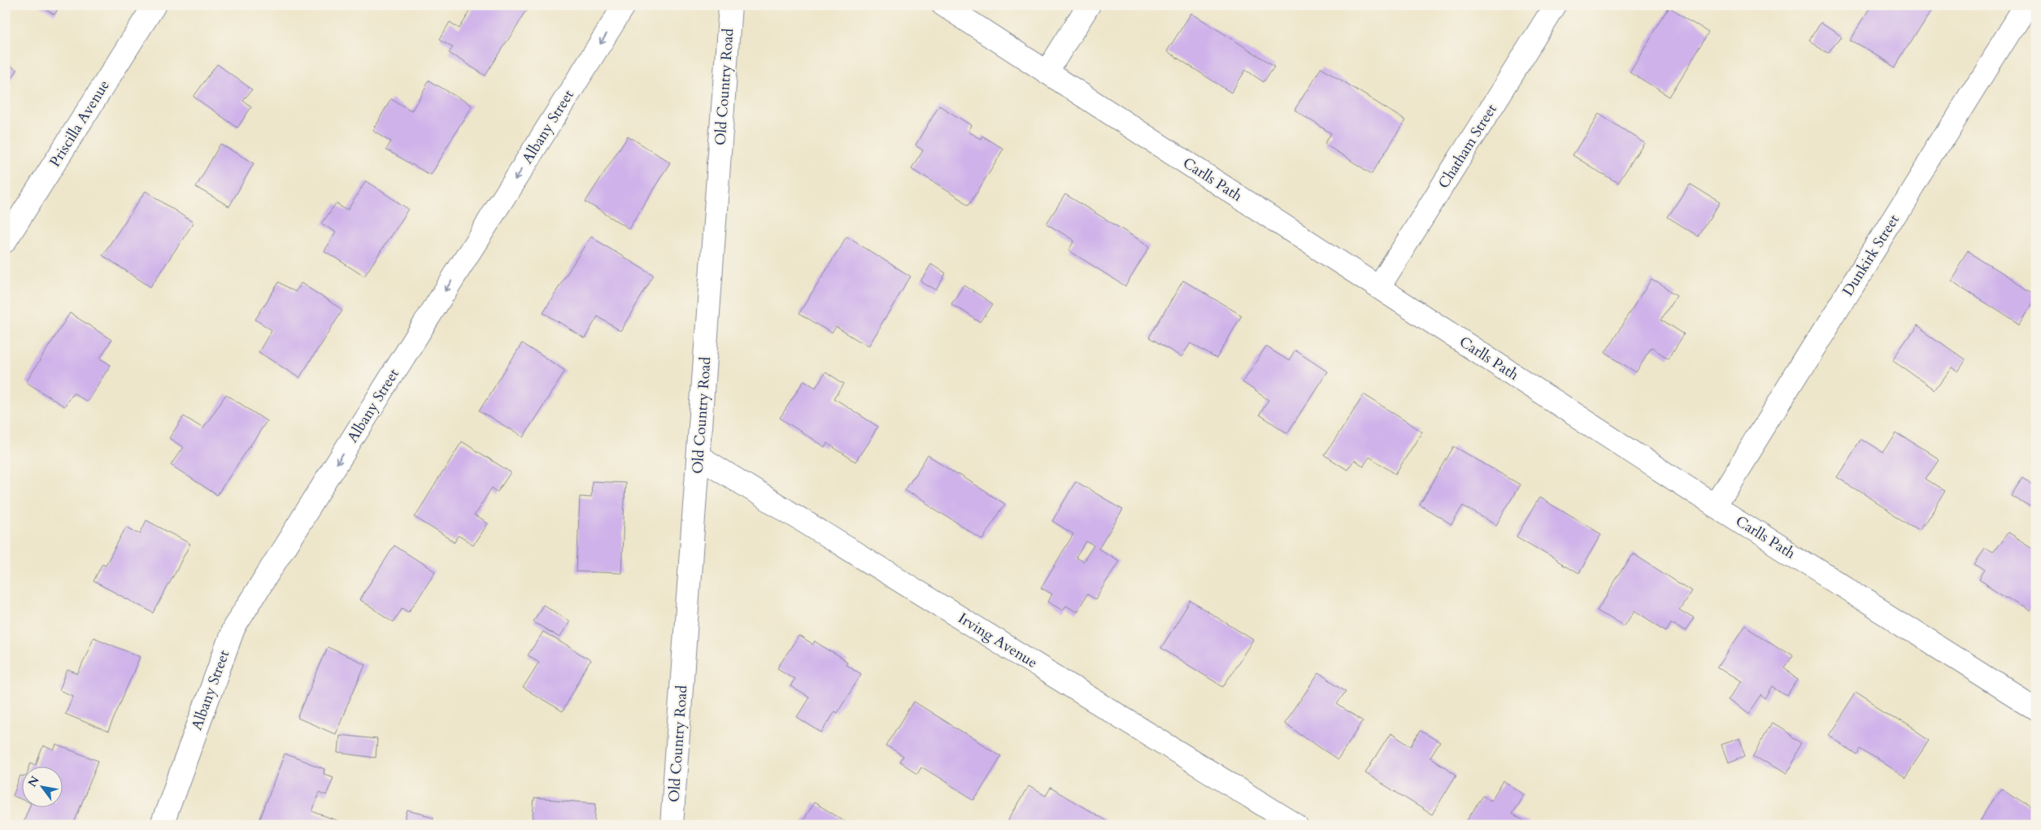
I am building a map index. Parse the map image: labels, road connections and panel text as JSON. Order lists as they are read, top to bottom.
{
  "streets": {
    "street": [
      "Old Country Road",
      "Priscilla Avenue",
      "Albany Street",
      "Chatham Street",
      "Carlls Path",
      "Dunkirk Street",
      "Irving Avenue"
    ]
  },
  "crossings": [
    ["Old Country Road", "Irving Avenue"],
    ["Chatham Street", "Carlls Path"],
    ["Carlls Path", "Dunkirk Street"]
  ],
  "one_way": ["Albany Street"],
  "north": "top left"
}
